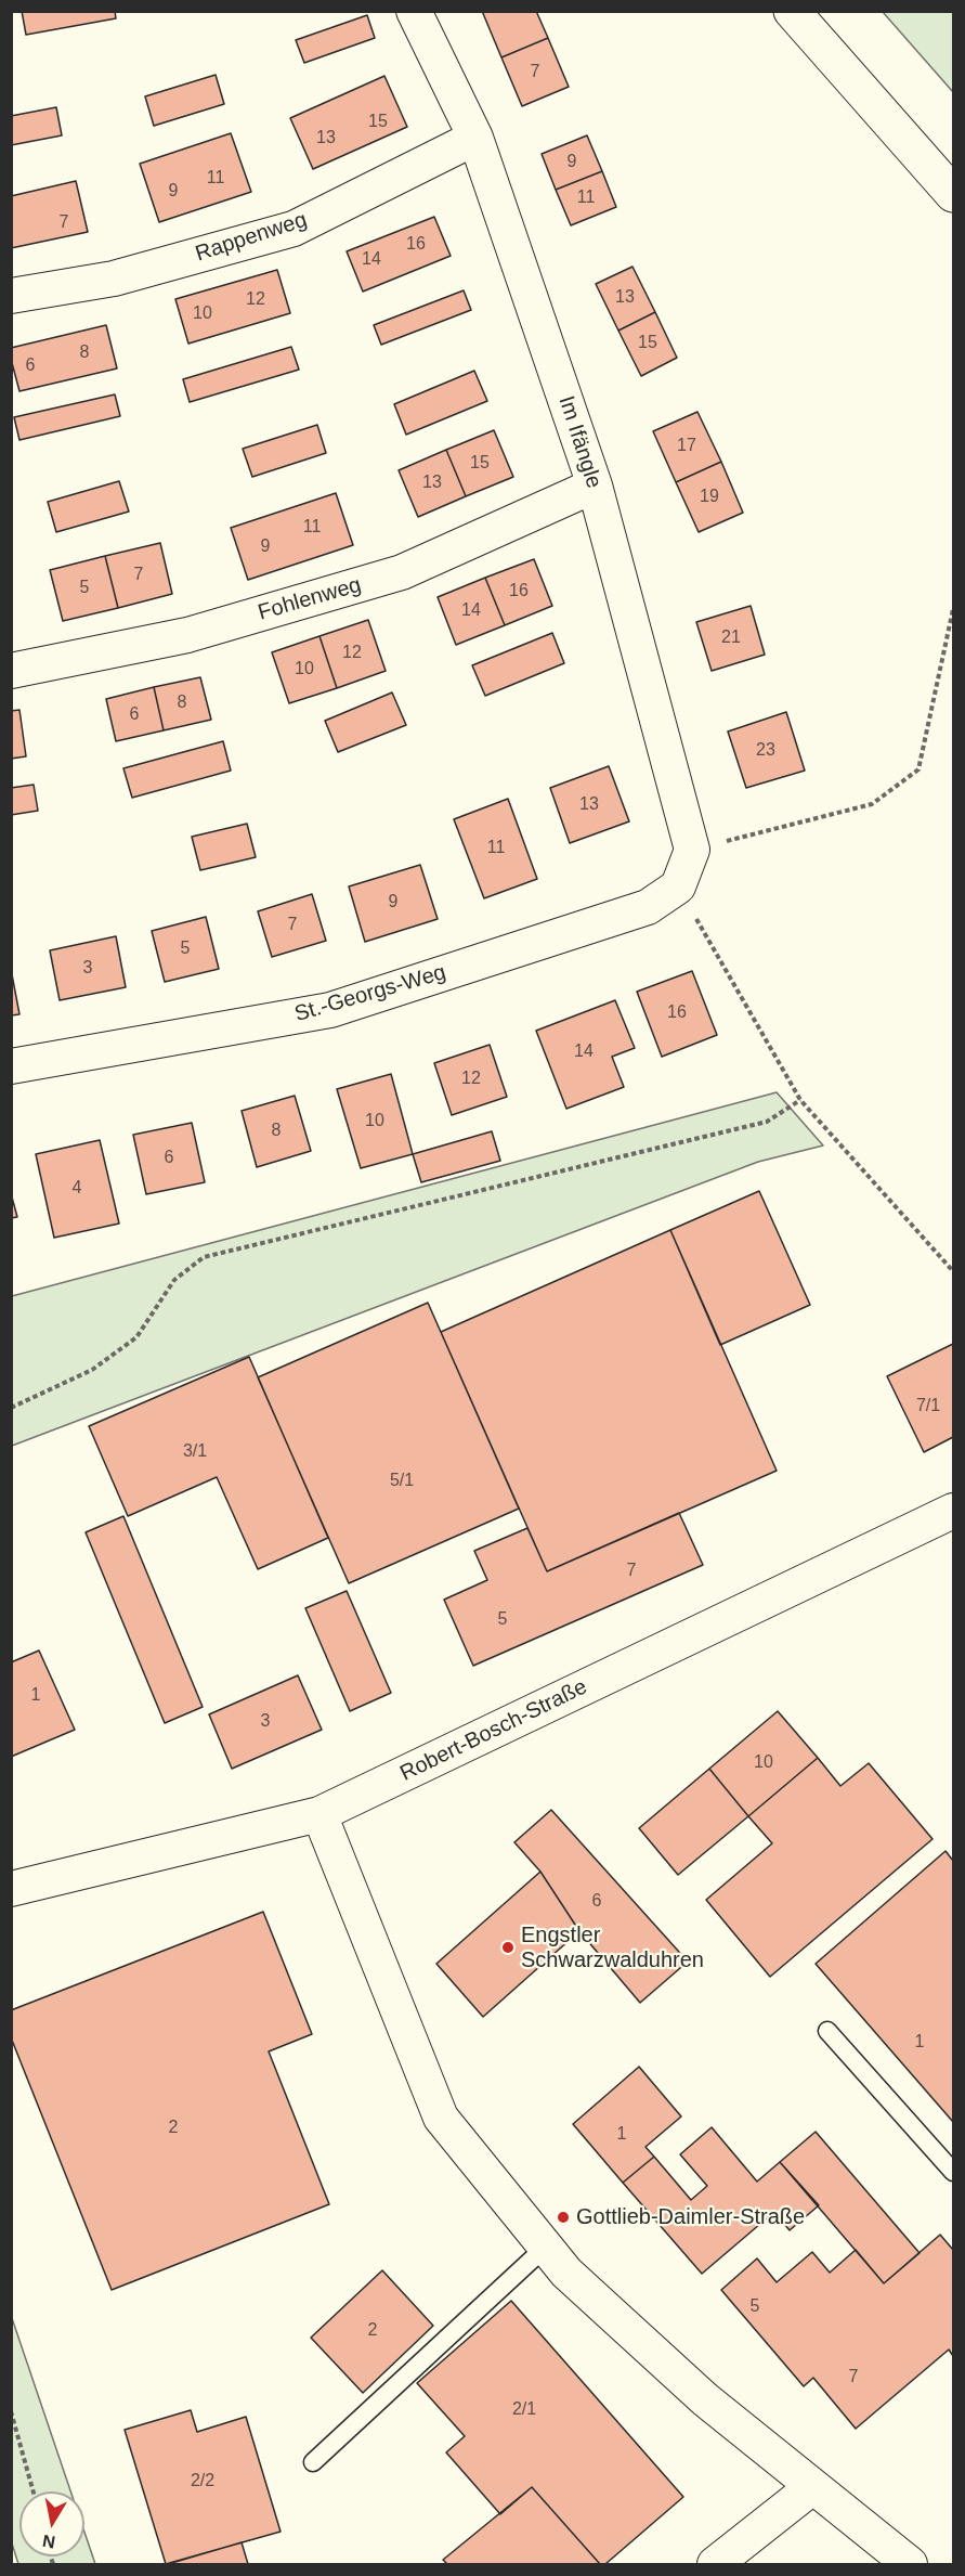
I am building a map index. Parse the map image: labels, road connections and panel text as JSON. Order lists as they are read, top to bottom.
{
  "streets": {
    "street": [
      "Rappenweg",
      "Im Ifängle",
      "Fohlenweg",
      "St.-Georgs-Weg",
      "Robert-Bosch-Straße"
    ]
  },
  "crossings": [
    ["Rappenweg", "Im Ifängle"],
    ["Im Ifängle", "Fohlenweg"]
  ],
  "places": ["Engstler Schwarzwalduhren", "Gottlieb-Daimler-Straße"],
  "house_numbers": [
    "7",
    "15",
    "13",
    "9",
    "11",
    "9",
    "11",
    "7",
    "16",
    "14",
    "13",
    "12",
    "10",
    "15",
    "8",
    "6",
    "17",
    "15",
    "13",
    "19",
    "11",
    "9",
    "7",
    "5",
    "16",
    "14",
    "21",
    "12",
    "10",
    "8",
    "6",
    "23",
    "13",
    "11",
    "9",
    "7",
    "5",
    "3",
    "16",
    "14",
    "12",
    "10",
    "8",
    "6",
    "4",
    "7/1",
    "3/1",
    "5/1",
    "7",
    "5",
    "1",
    "3",
    "10",
    "6",
    "1",
    "2",
    "1",
    "5",
    "2",
    "7",
    "2/1",
    "2/2"
  ],
  "north": "bottom"
}
